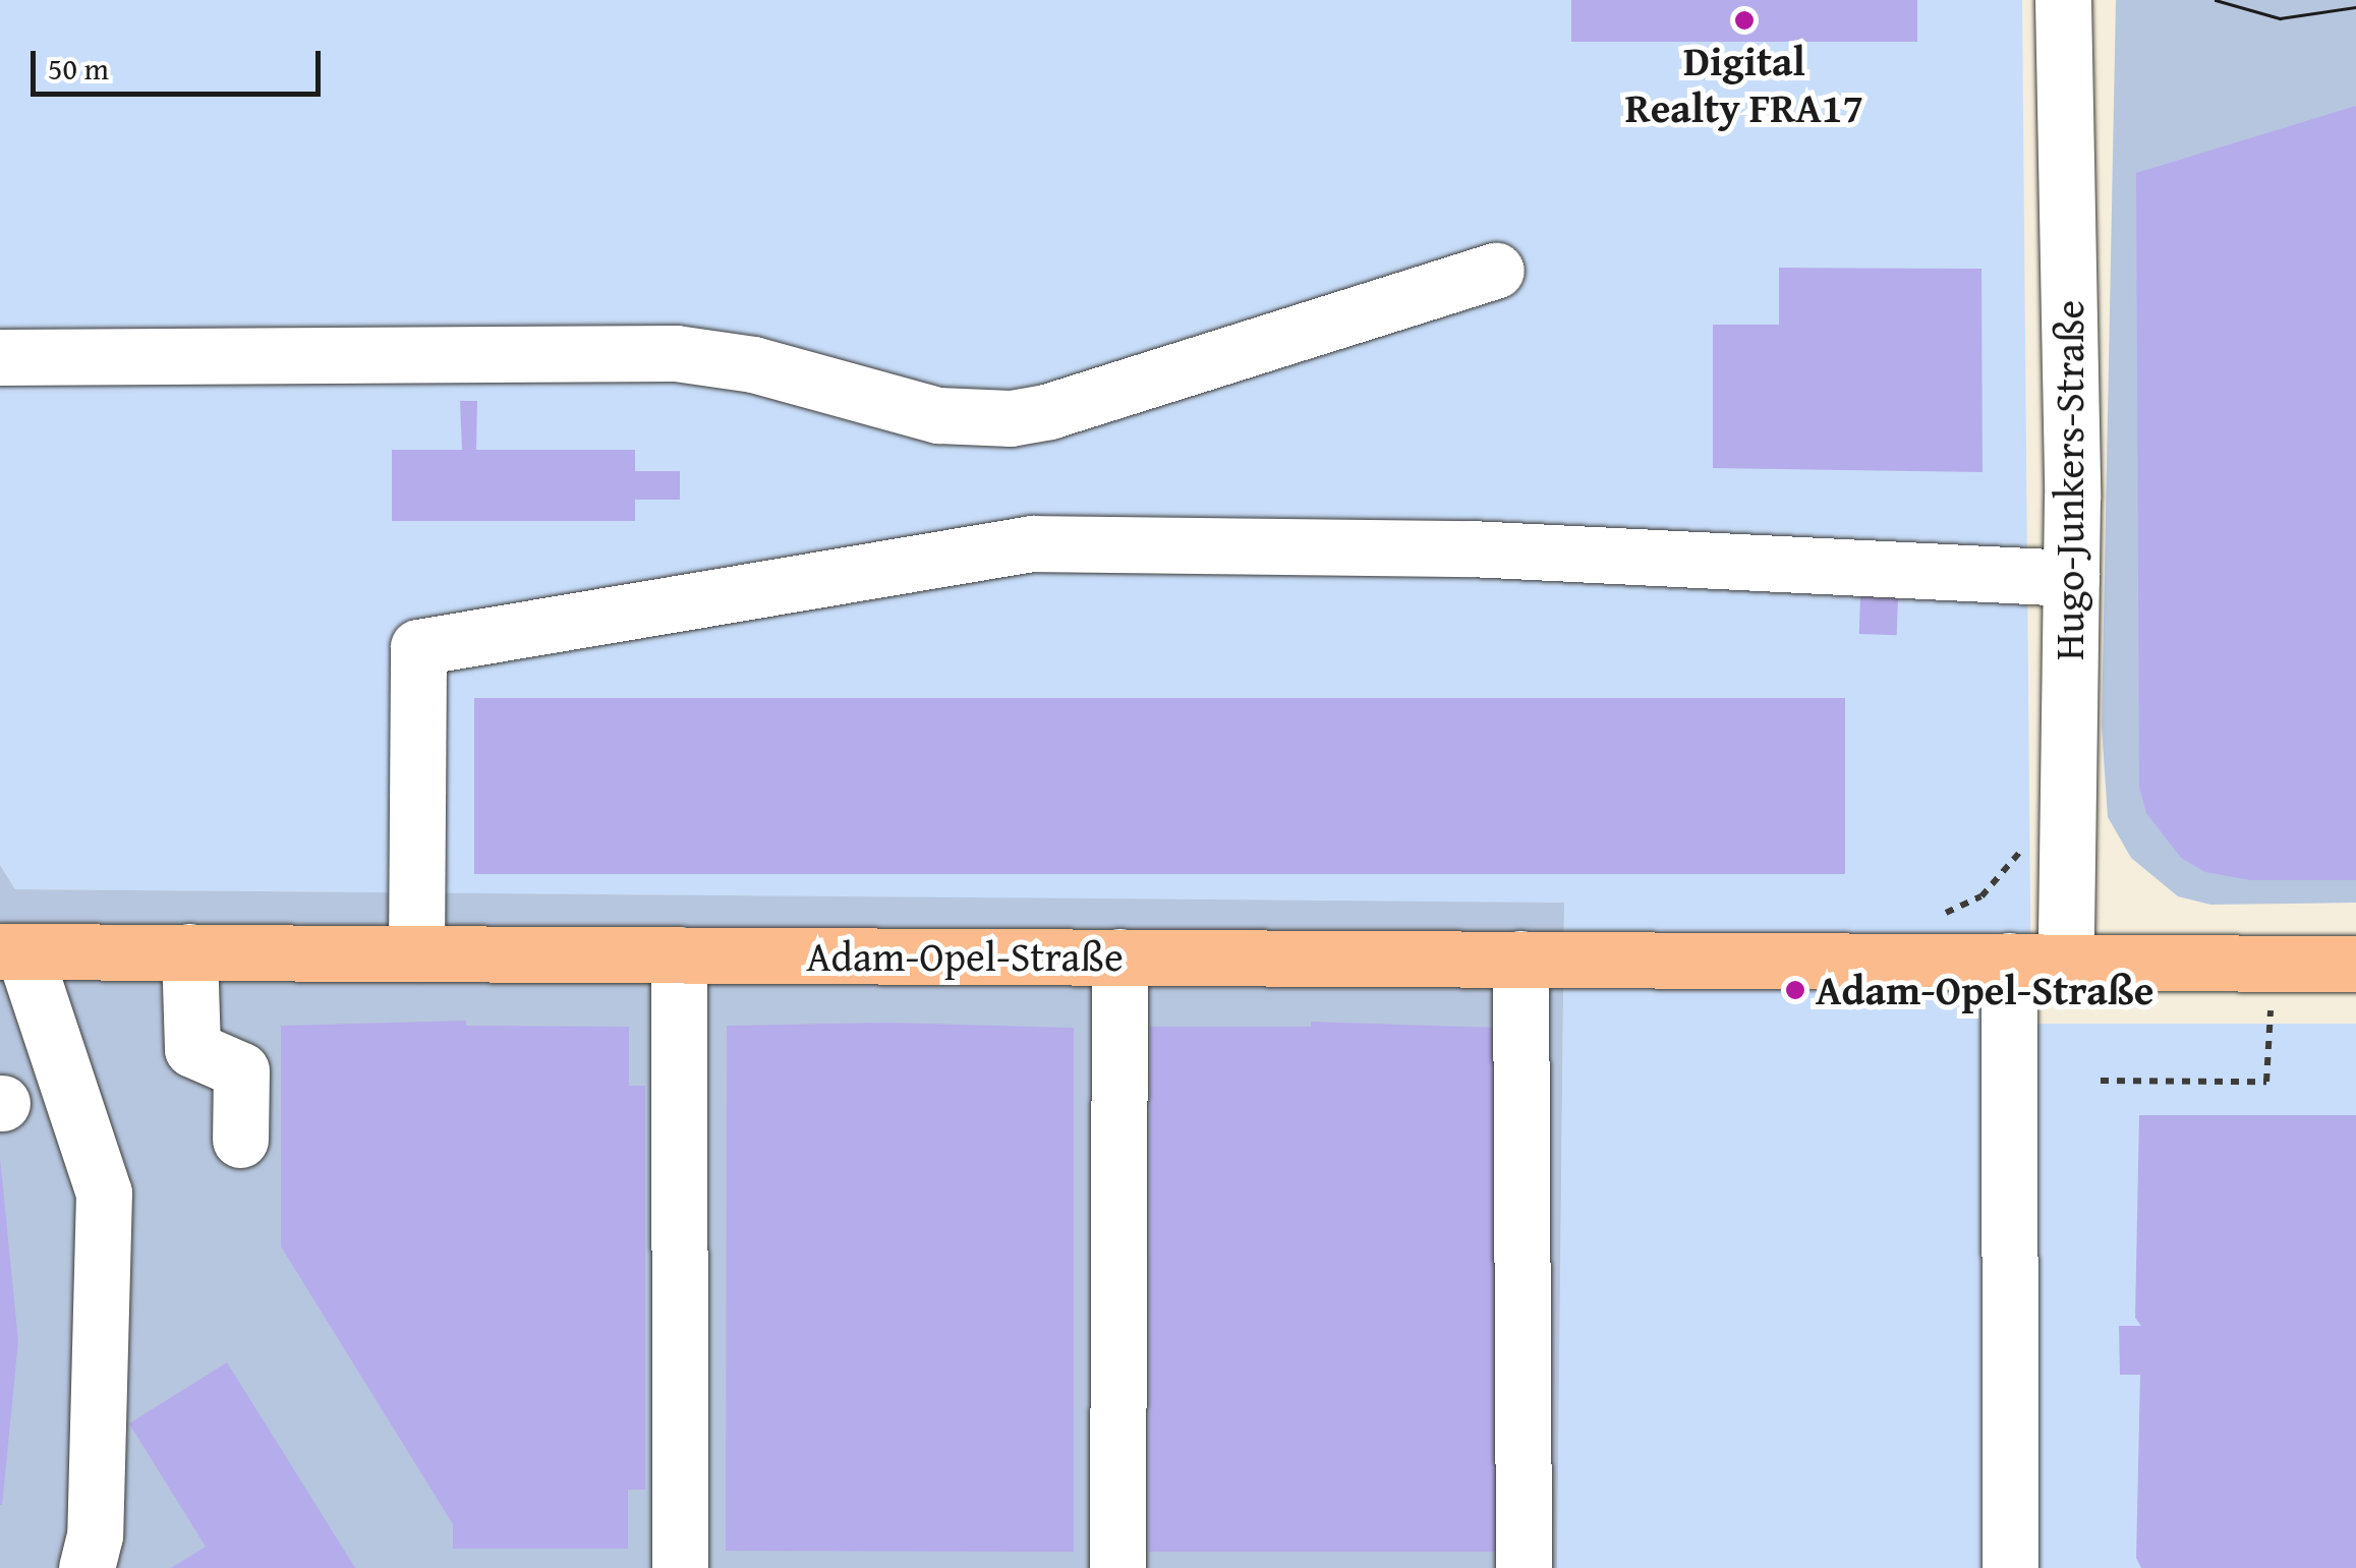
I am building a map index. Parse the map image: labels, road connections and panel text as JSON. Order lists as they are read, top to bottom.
{
  "streets": {
    "main road": ["Adam-Opel-Straße"],
    "street": ["Hugo-Junkers-Straße"]
  },
  "crossings": [
    ["Hugo-Junkers-Straße", "Adam-Opel-Straße"]
  ],
  "places": ["Digital Realty FRA17", "Adam-Opel-Straße"],
  "scale_bar": "50 m"
}
